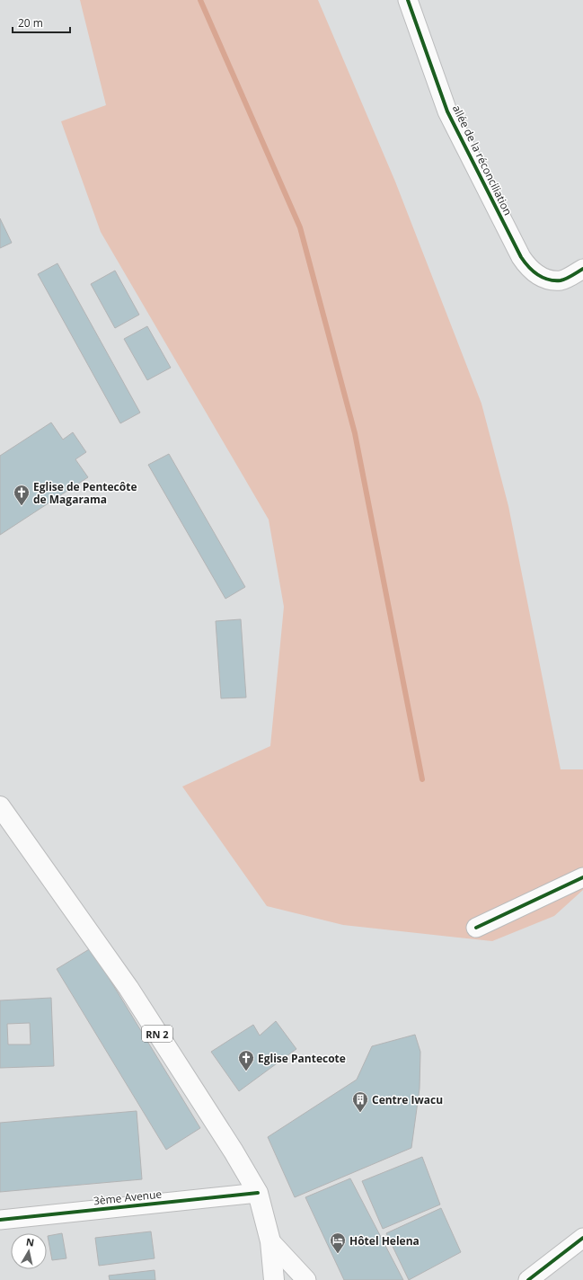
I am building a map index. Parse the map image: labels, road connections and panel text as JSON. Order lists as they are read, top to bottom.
{
  "streets": {
    "main road": ["RN 2"],
    "street": ["allée de la réconciliation", "3ème Avenue"]
  },
  "crossings": [
    ["RN 2", "3ème Avenue"]
  ],
  "places": {
    "church": ["Eglise de Pentecôte de Magarama", "Eglise Pantecote"],
    "building": ["Centre Iwacu"],
    "hotel": ["Hôtel Helena"]
  },
  "scale_bar": "20 m",
  "north": "top"
}
